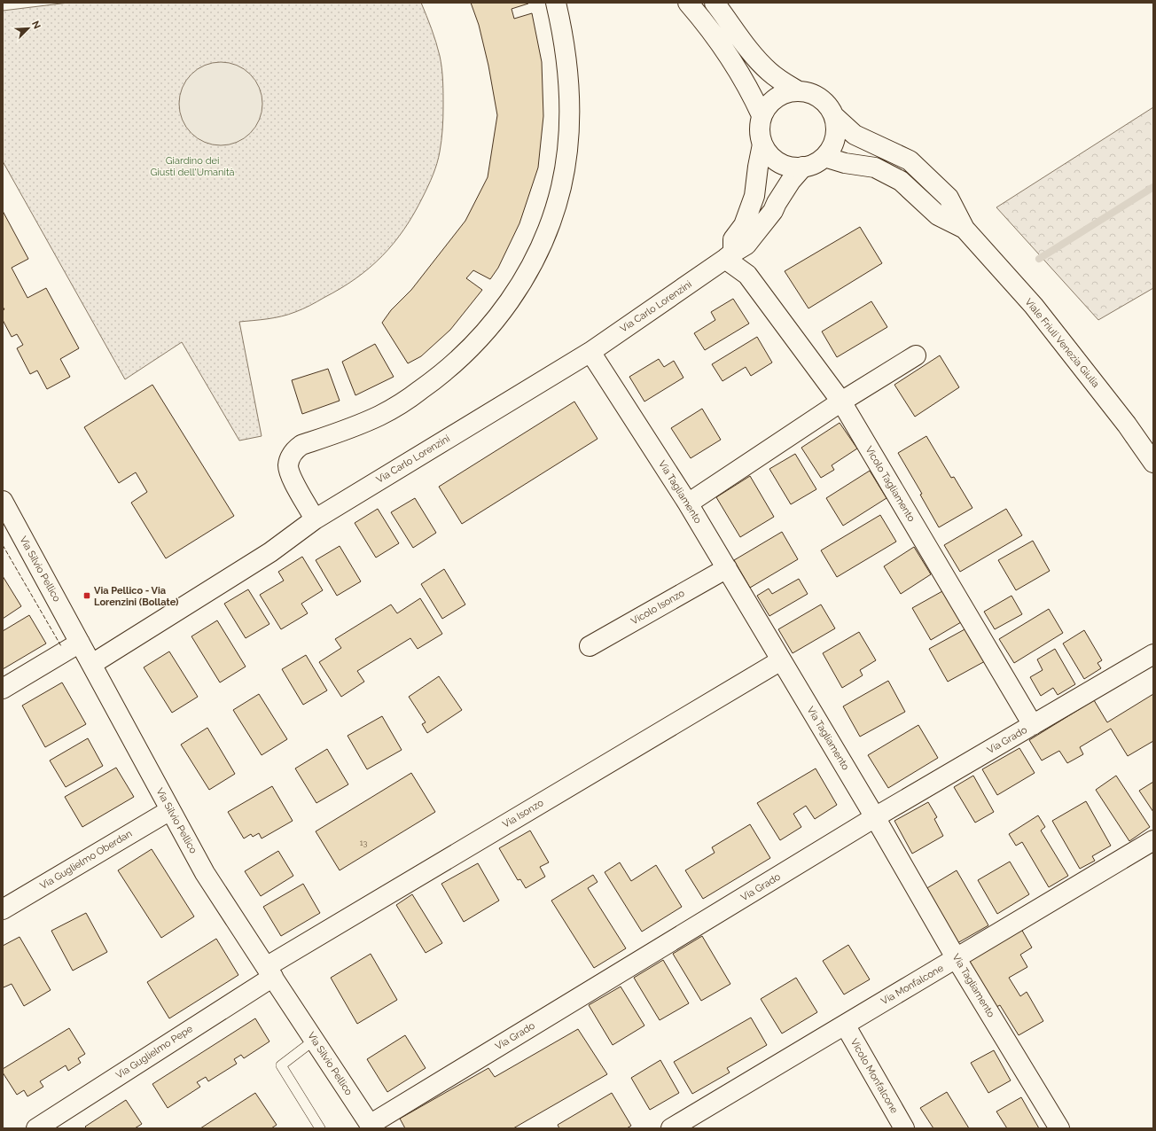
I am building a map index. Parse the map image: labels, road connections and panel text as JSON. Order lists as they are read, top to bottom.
{
  "streets": {
    "street": [
      "Via Carlo Lorenzini",
      "Viale Friuli Venezia Giulia",
      "Vicolo Tagliamento",
      "Via Tagliamento",
      "Via Silvio Pellico",
      "Vicolo Isonzo",
      "Via Grado",
      "Via Isonzo",
      "Via Guglielmo Oberdan",
      "Via Monfalcone",
      "Via Guglielmo Pepe",
      "Vicolo Monfalcone"
    ]
  },
  "crossings": [
    ["Via Carlo Lorenzini", "Viale Friuli Venezia Giulia"],
    ["Via Carlo Lorenzini", "Vicolo Tagliamento"],
    ["Via Carlo Lorenzini", "Via Tagliamento"],
    ["Via Carlo Lorenzini", "Via Silvio Pellico"],
    ["Vicolo Tagliamento", "Via Grado"],
    ["Via Tagliamento", "Vicolo Isonzo"],
    ["Via Tagliamento", "Via Grado"],
    ["Via Tagliamento", "Via Isonzo"],
    ["Via Tagliamento", "Via Monfalcone"],
    ["Via Silvio Pellico", "Via Grado"],
    ["Via Silvio Pellico", "Via Isonzo"],
    ["Via Silvio Pellico", "Via Guglielmo Oberdan"],
    ["Via Silvio Pellico", "Via Guglielmo Pepe"],
    ["Via Isonzo", "Via Guglielmo Pepe"],
    ["Via Monfalcone", "Vicolo Monfalcone"]
  ],
  "parks": ["Giardino dei Giusti dell'Umanità"],
  "places": {
    "transit": ["Via Pellico - Via Lorenzini (Bollate)"]
  },
  "house_numbers": ["13"],
  "north": "top right"
}
